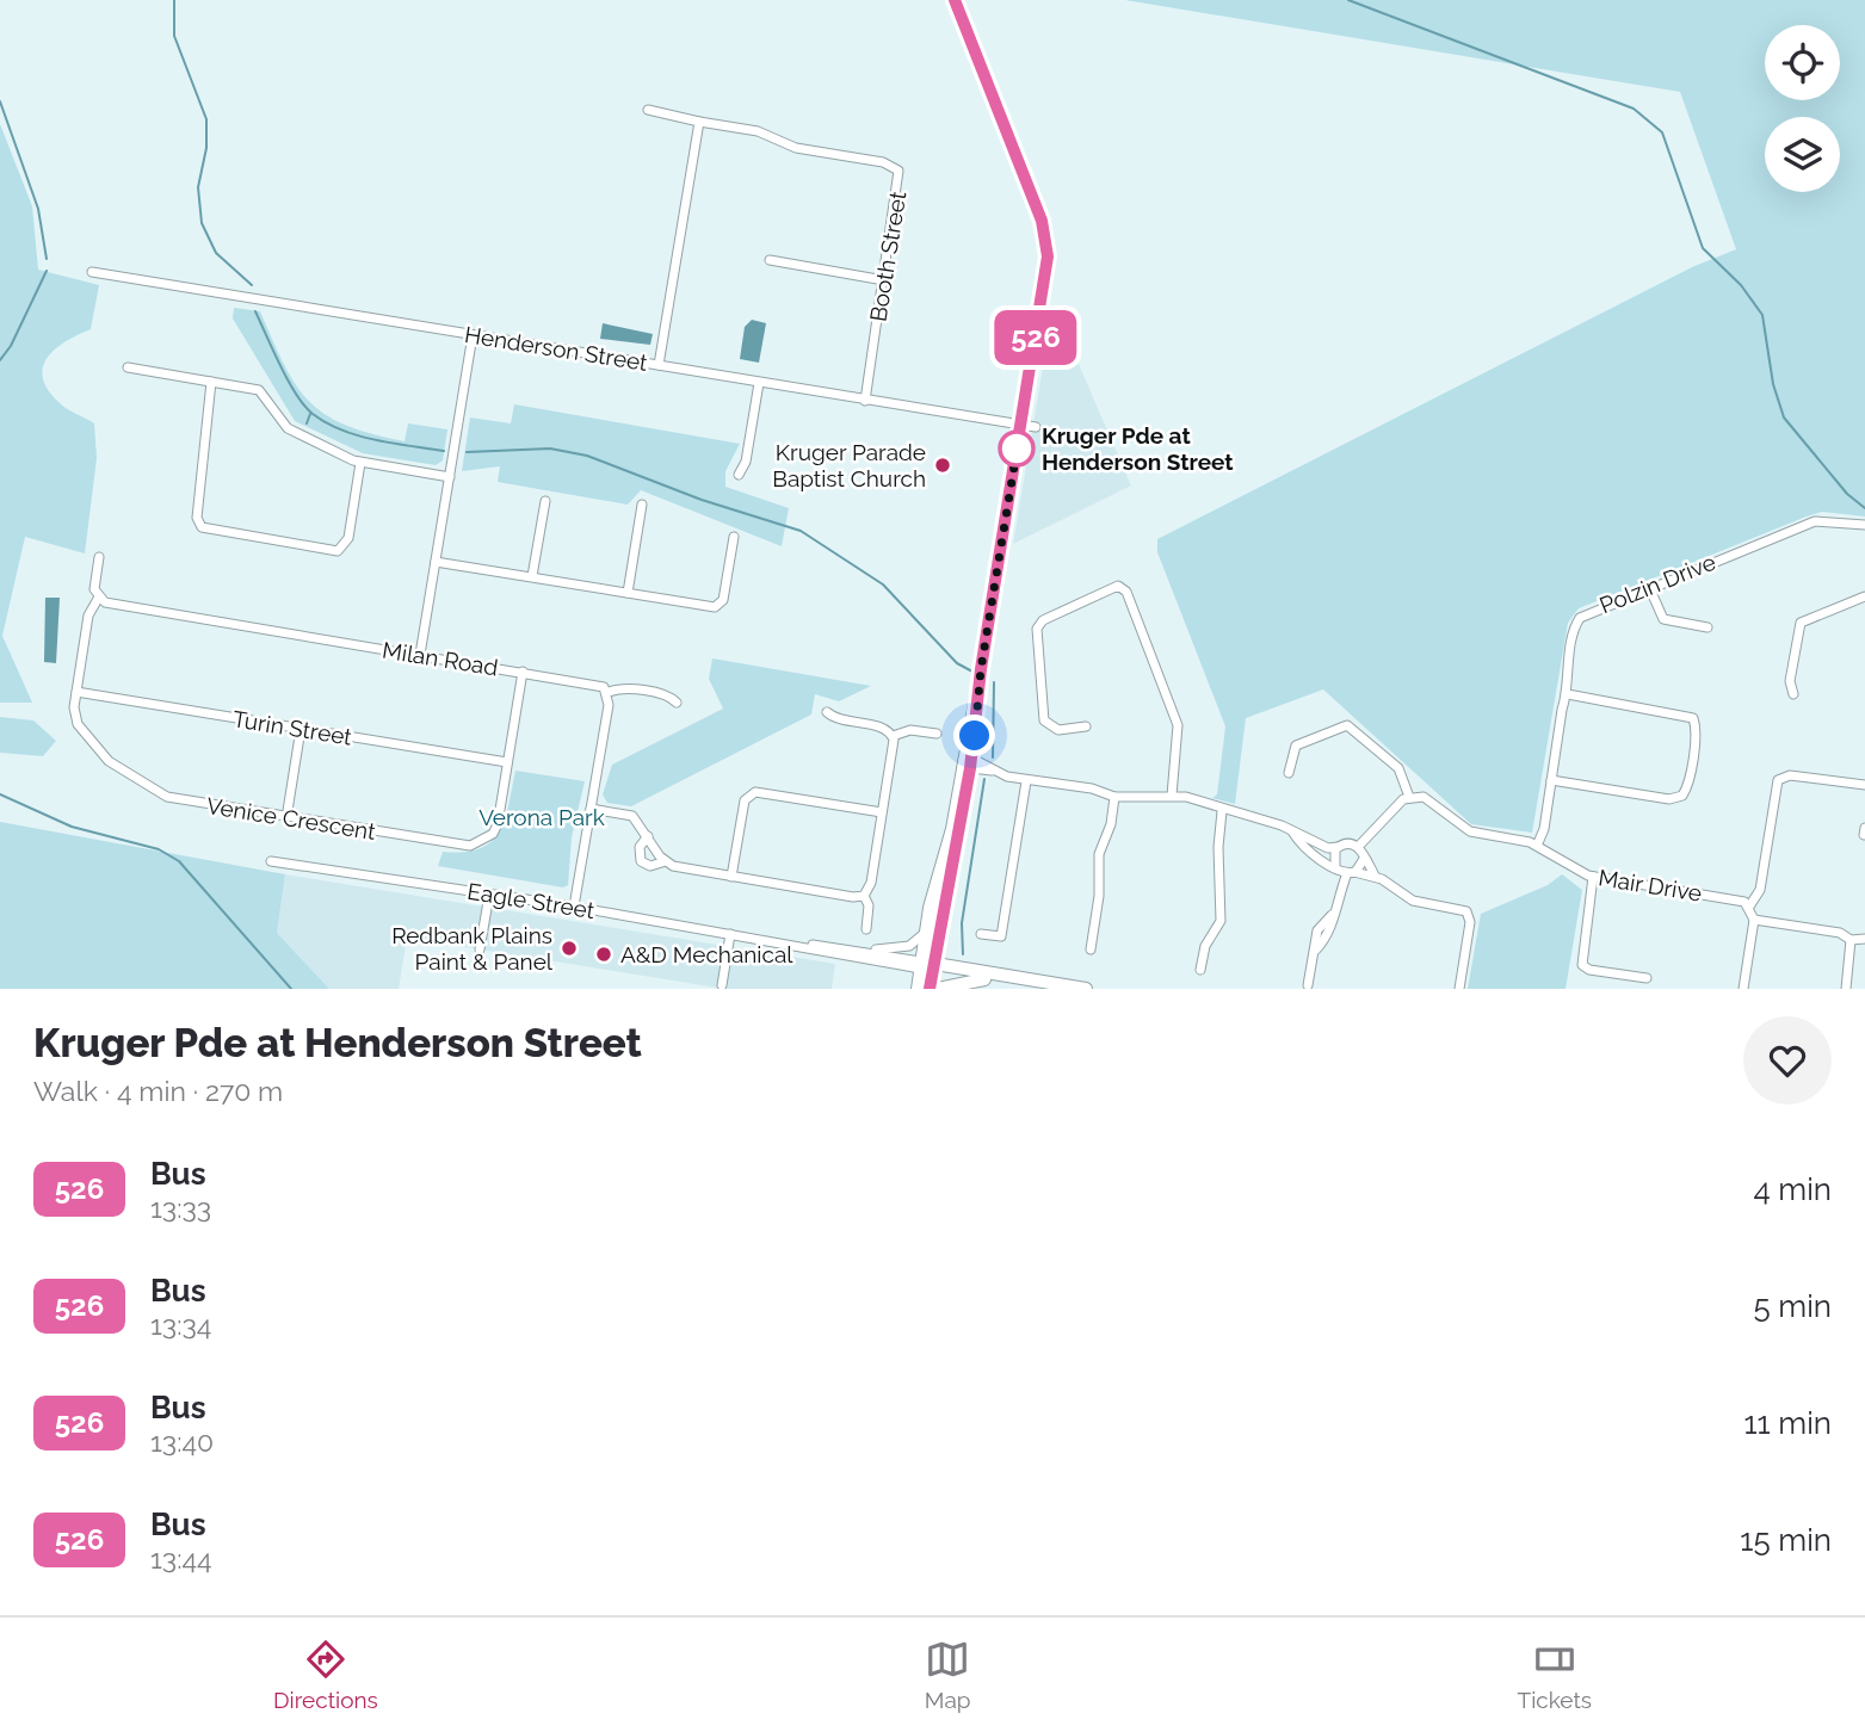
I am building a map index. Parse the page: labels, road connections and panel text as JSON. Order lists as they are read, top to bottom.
{
  "streets": {
    "street": [
      "Booth Street",
      "Henderson Street",
      "Polzin Drive",
      "Milan Road",
      "Turin Street",
      "Venice Crescent",
      "Mair Drive",
      "Eagle Street"
    ]
  },
  "crossings": [
    ["Booth Street", "Henderson Street"],
    ["Polzin Drive", "Mair Drive"],
    ["Milan Road", "Venice Crescent"],
    ["Turin Street", "Venice Crescent"]
  ],
  "parks": ["Verona Park"],
  "places": [
    "Kruger Pde at Henderson Street",
    "Kruger Parade Baptist Church",
    "Redbank Plains Paint & Panel",
    "A&D Mechanical"
  ],
  "lines": ["bus line 526"],
  "page": {
    "on_map": "526",
    "heading": ["Kruger Pde at Henderson Street", "Walk · 4 min · 270 m"],
    "list": [
      {
        "mark": "526",
        "name": "Bus",
        "note": "13:33",
        "value": "4 min"
      },
      {
        "mark": "526",
        "name": "Bus",
        "note": "13:34",
        "value": "5 min"
      },
      {
        "mark": "526",
        "name": "Bus",
        "note": "13:40",
        "value": "11 min"
      },
      {
        "mark": "526",
        "name": "Bus",
        "note": "13:44",
        "value": "15 min"
      }
    ],
    "tabs": ["Directions", "Map", "Tickets"]
  }
}
